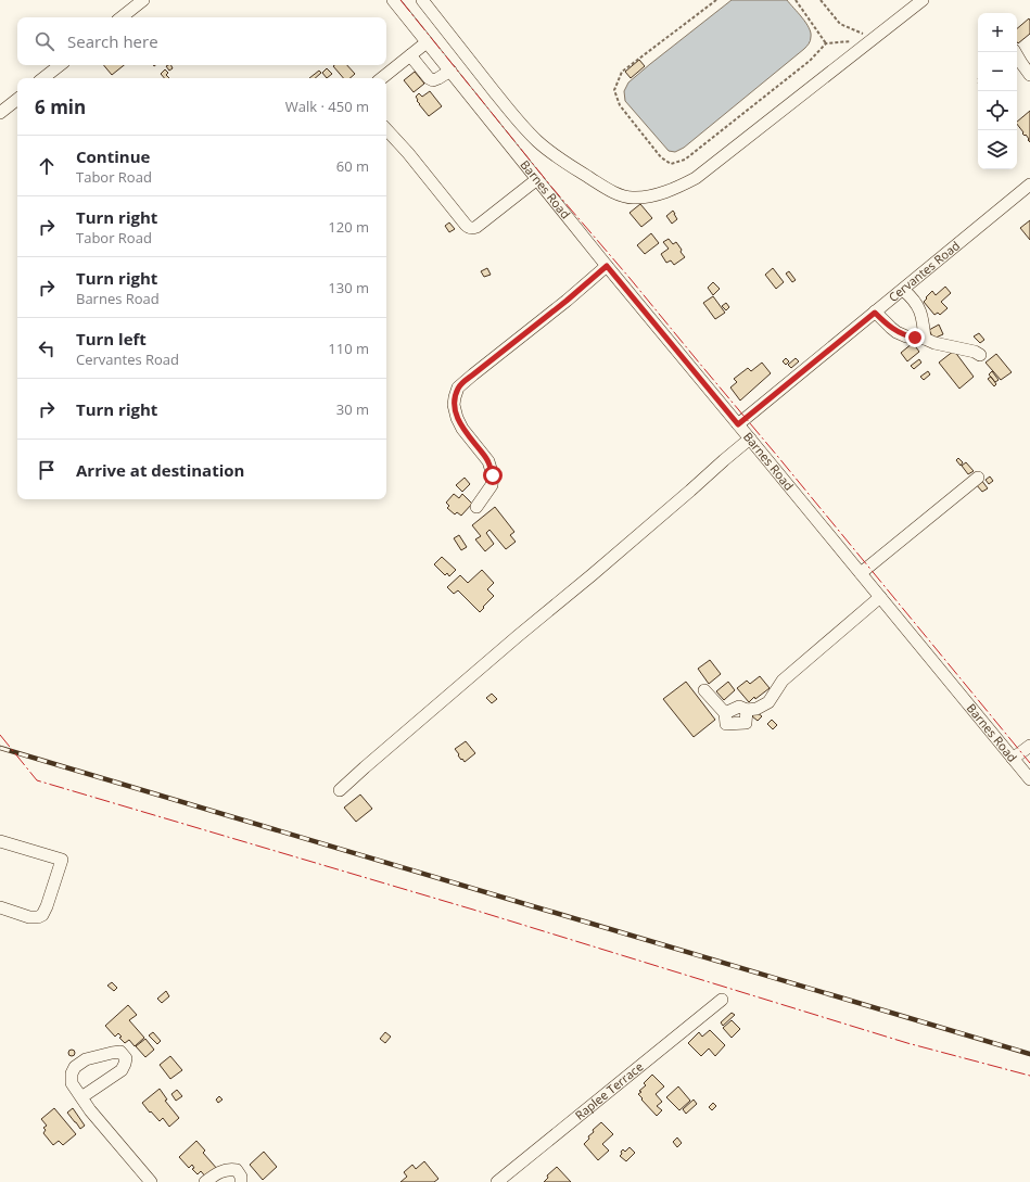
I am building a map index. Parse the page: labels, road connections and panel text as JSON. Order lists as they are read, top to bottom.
{
  "streets": {
    "street": ["Barnes Road", "Cervantes Road", "Raplee Terrace"]
  },
  "crossings": [
    ["Barnes Road", "Cervantes Road"]
  ],
  "page": {
    "map_buttons": ["+", "−"],
    "search": "Search here",
    "heading": ["6 min", "Walk · 450 m"],
    "list": [
      ["Continue", "Tabor Road", "60 m"],
      ["Turn right", "Tabor Road", "120 m"],
      ["Turn right", "Barnes Road", "130 m"],
      ["Turn left", "Cervantes Road", "110 m"],
      ["Turn right", "30 m"],
      "Arrive at destination"
    ]
  }
}
